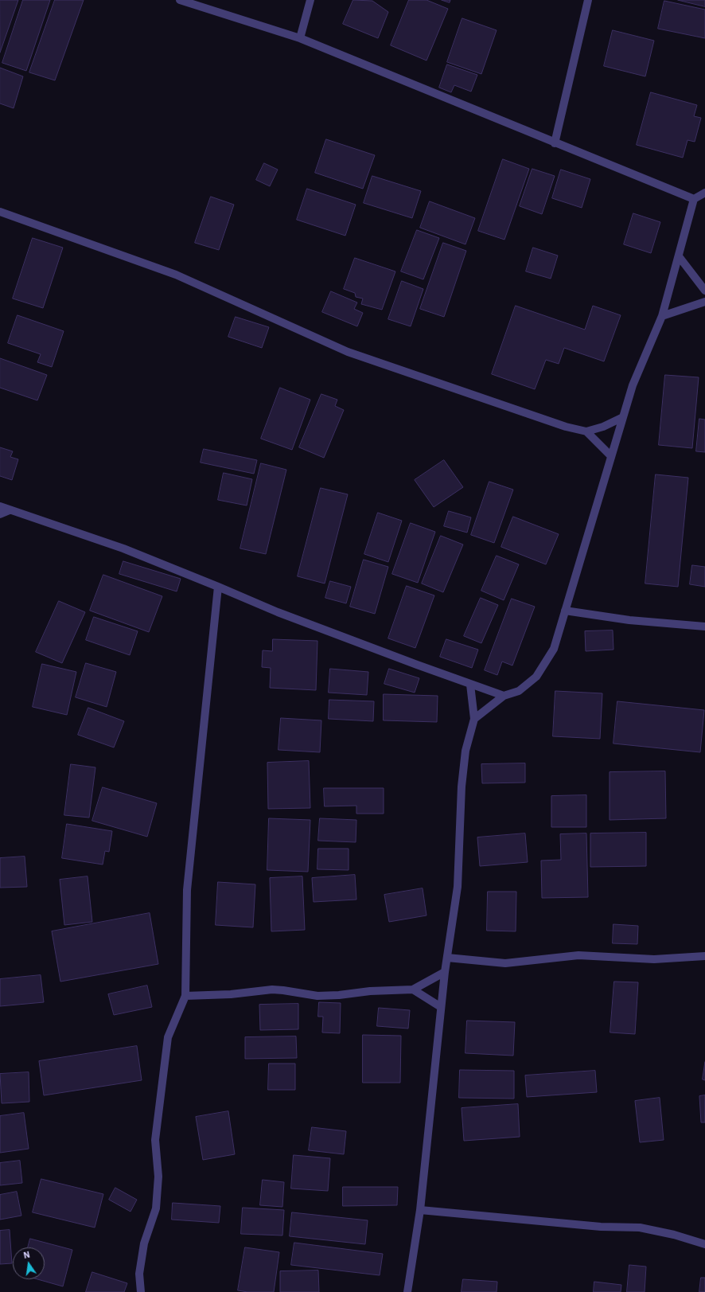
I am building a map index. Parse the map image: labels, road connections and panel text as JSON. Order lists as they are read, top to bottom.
{
  "north": "top"
}
